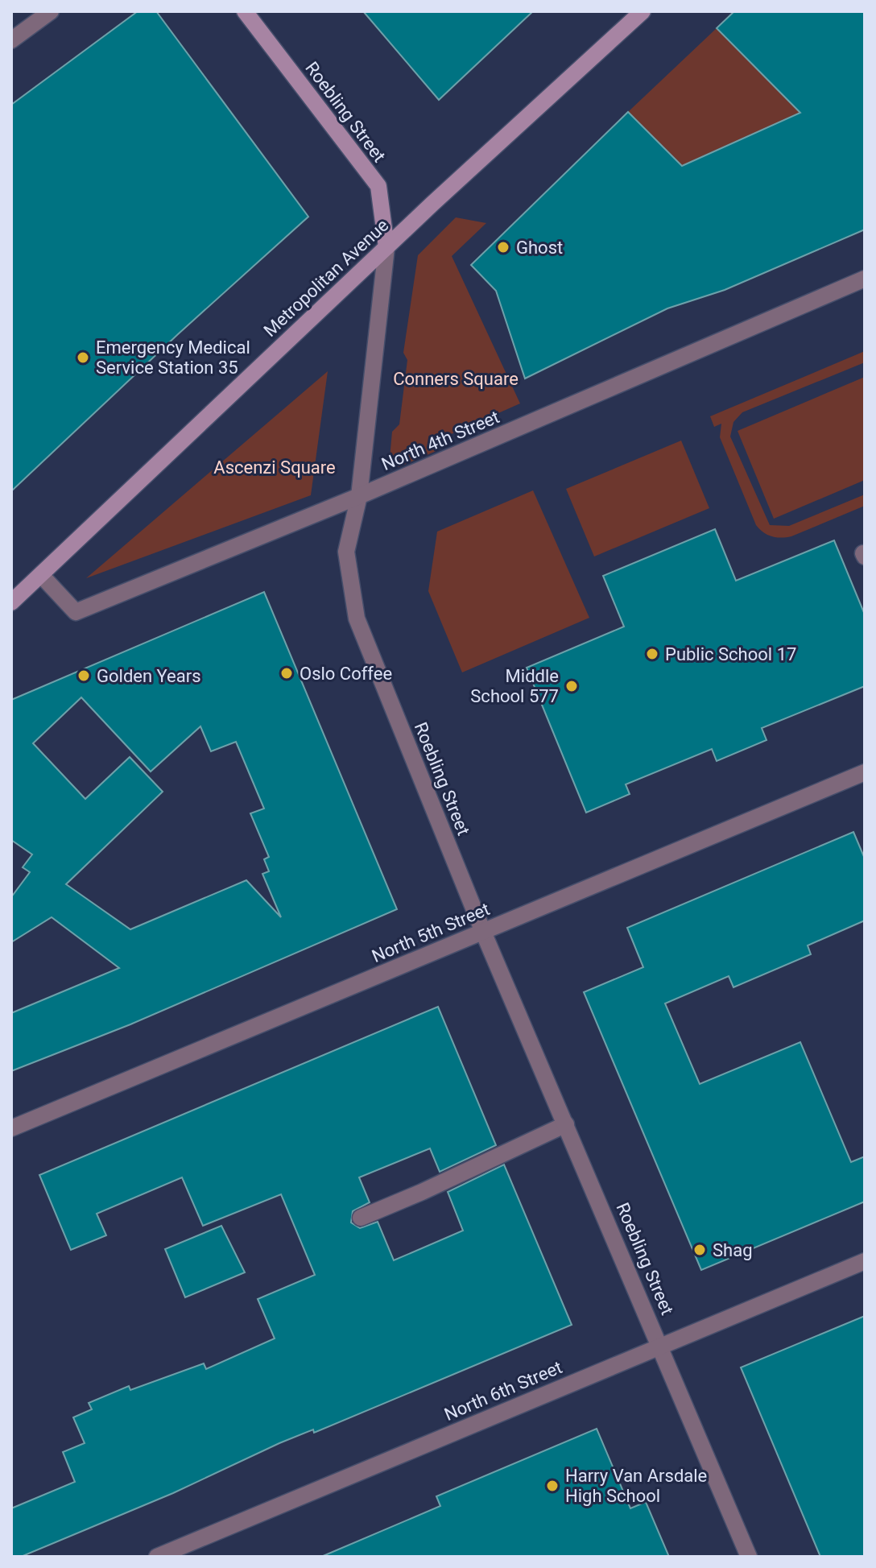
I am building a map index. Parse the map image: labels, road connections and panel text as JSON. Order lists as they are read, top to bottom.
{
  "streets": {
    "main road": ["Roebling Street", "Metropolitan Avenue"],
    "street": ["North 4th Street", "North 5th Street", "North 6th Street"]
  },
  "crossings": [
    ["Roebling Street", "Metropolitan Avenue"],
    ["Roebling Street", "North 4th Street"],
    ["Roebling Street", "North 5th Street"],
    ["Roebling Street", "North 6th Street"],
    ["Metropolitan Avenue", "North 4th Street"]
  ],
  "parks": ["Conners Square", "Ascenzi Square"],
  "places": [
    "Ghost",
    "Emergency Medical Service Station 35",
    "Public School 17",
    "Oslo Coffee",
    "Golden Years",
    "Middle School 577",
    "Shag",
    "Harry Van Arsdale High School"
  ]
}
